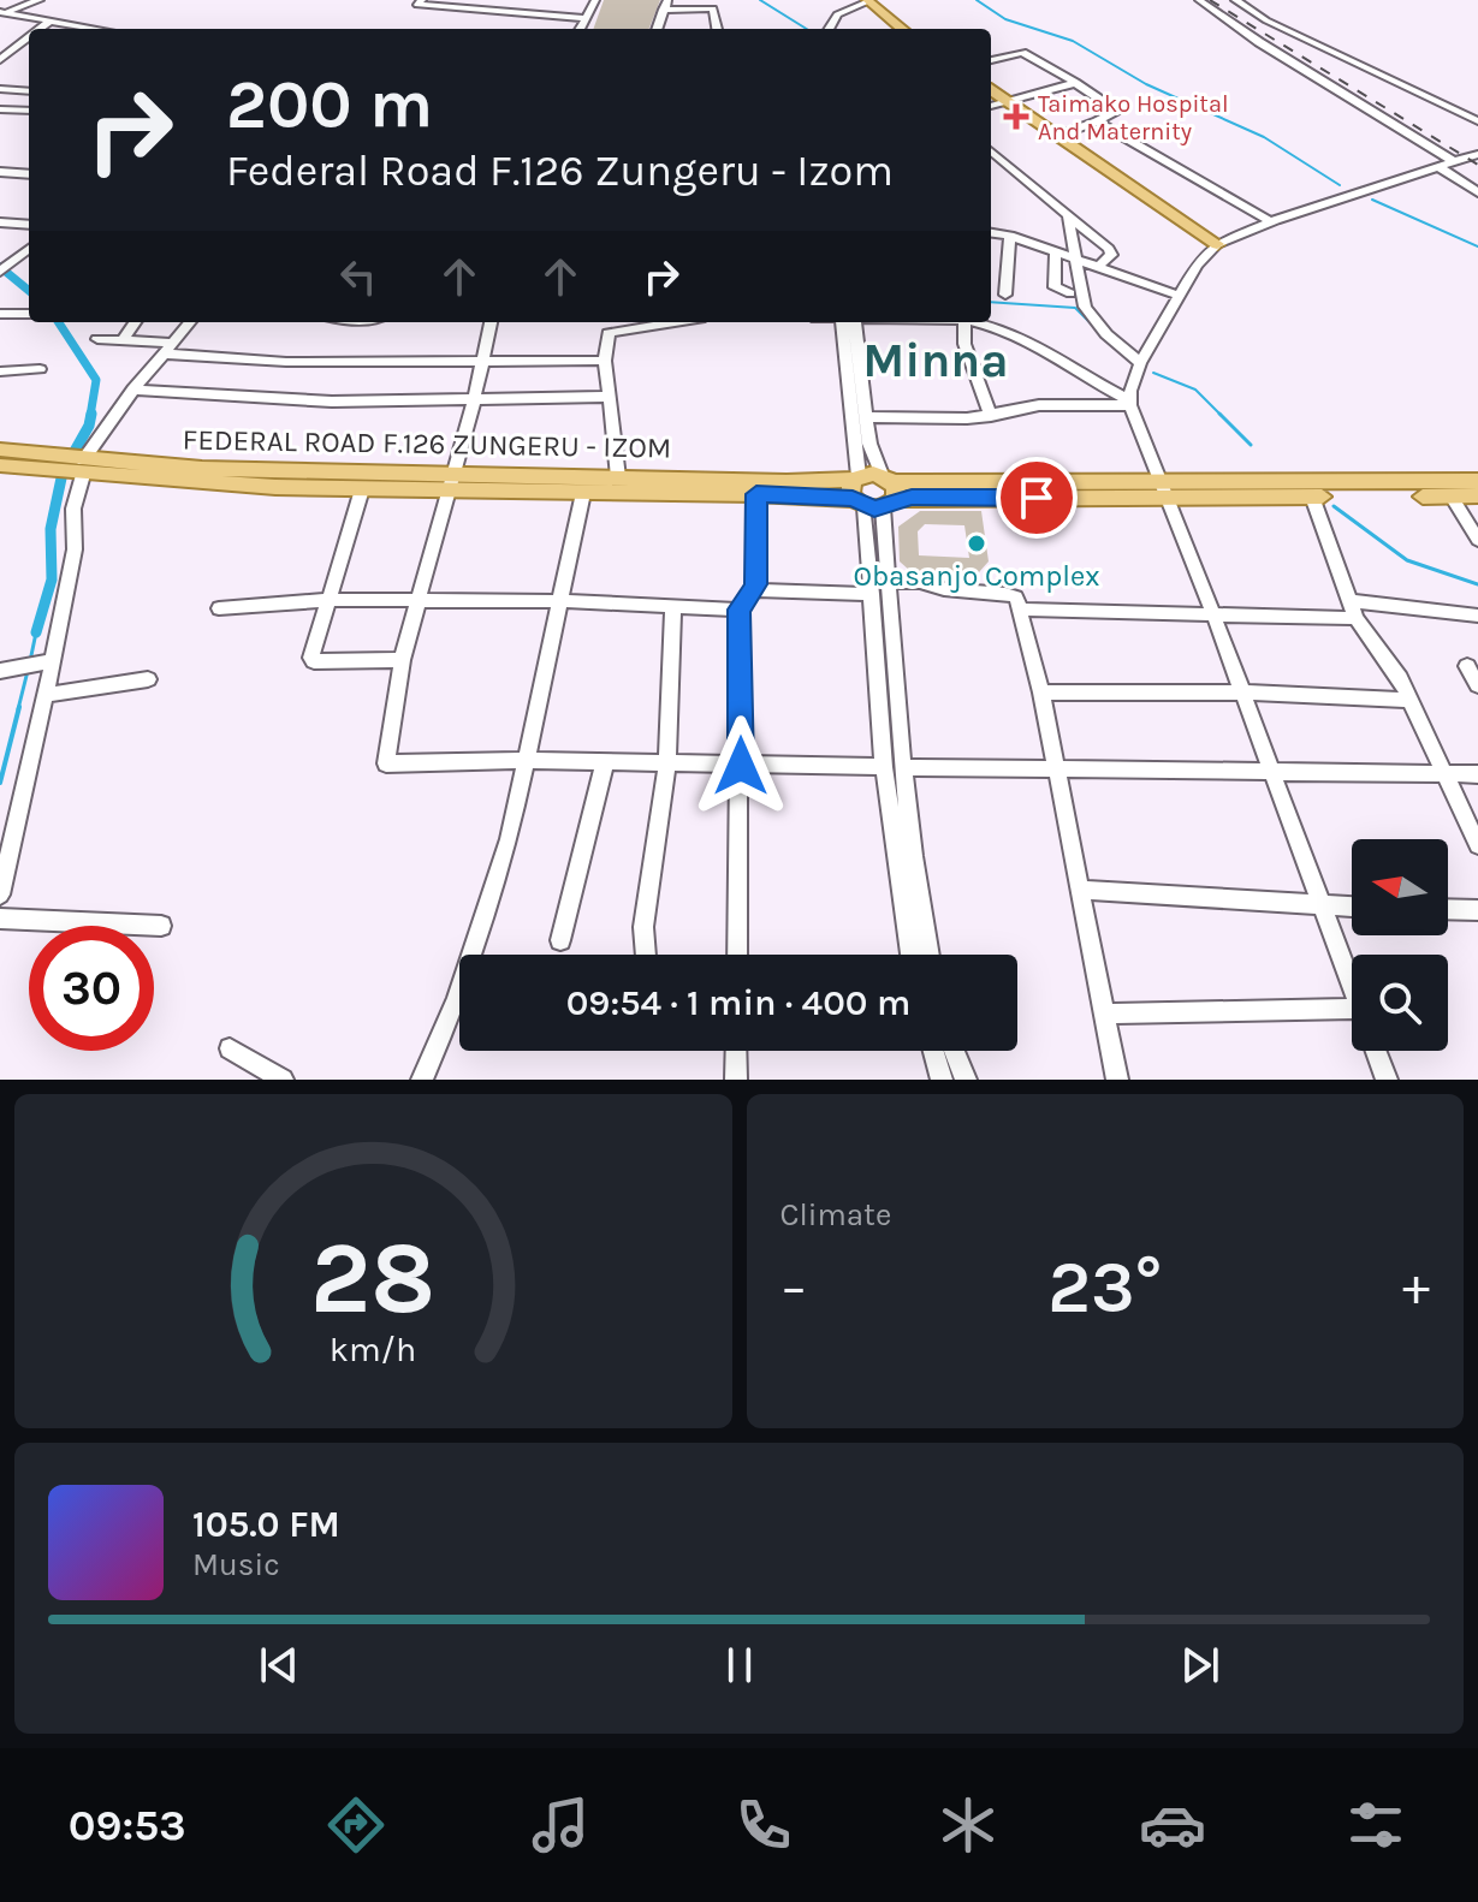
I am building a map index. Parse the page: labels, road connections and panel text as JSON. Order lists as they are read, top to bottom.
{
  "streets": {
    "main road": ["FEDERAL ROAD F.126 ZUNGERU - IZOM"]
  },
  "districts": ["Minna"],
  "places": {
    "health": ["Taimako Hospital And Maternity"],
    "other": ["Obasanjo Complex"]
  },
  "north": "left",
  "page": {
    "turn": ["200 m", "Federal Road F.126 Zungeru - Izom"],
    "limit": "30",
    "trip": "09:54 · 1 min · 400 m",
    "tile": "Climate",
    "heat": ["−", "23°", "+"],
    "song": ["105.0 FM", "Music"],
    "tabs": "09:53",
    "gauge": ["28", "km/h"]
  }
}
